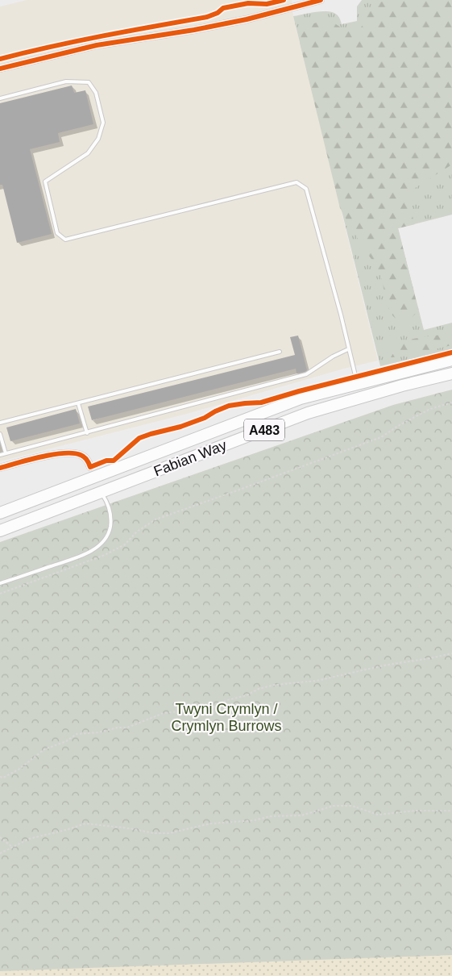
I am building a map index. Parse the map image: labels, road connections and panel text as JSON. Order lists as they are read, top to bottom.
{
  "streets": {
    "highway": ["A483", "Fabian Way"]
  },
  "parks": ["Twyni Crymlyn / Crymlyn Burrows"]
}
